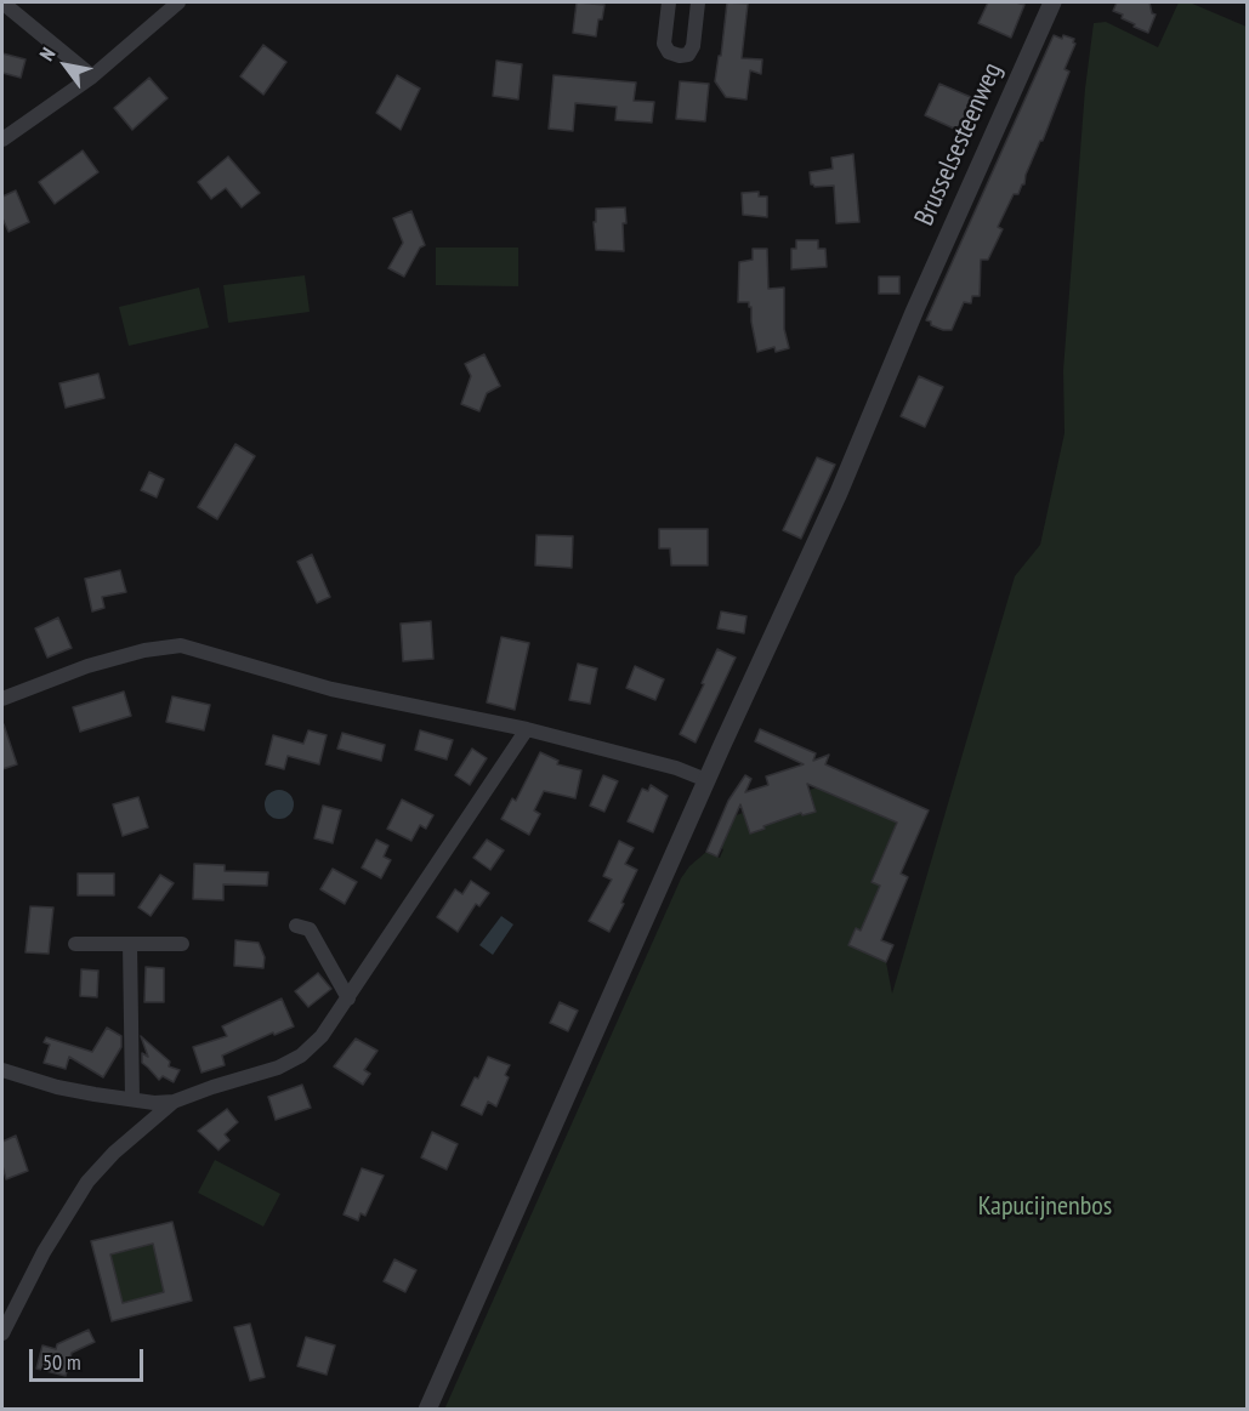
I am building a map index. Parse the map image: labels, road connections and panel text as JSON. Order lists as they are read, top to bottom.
{
  "streets": {
    "street": ["Brusselsesteenweg"]
  },
  "parks": ["Kapucijnenbos"],
  "scale_bar": "50 m",
  "north": "top left"
}
